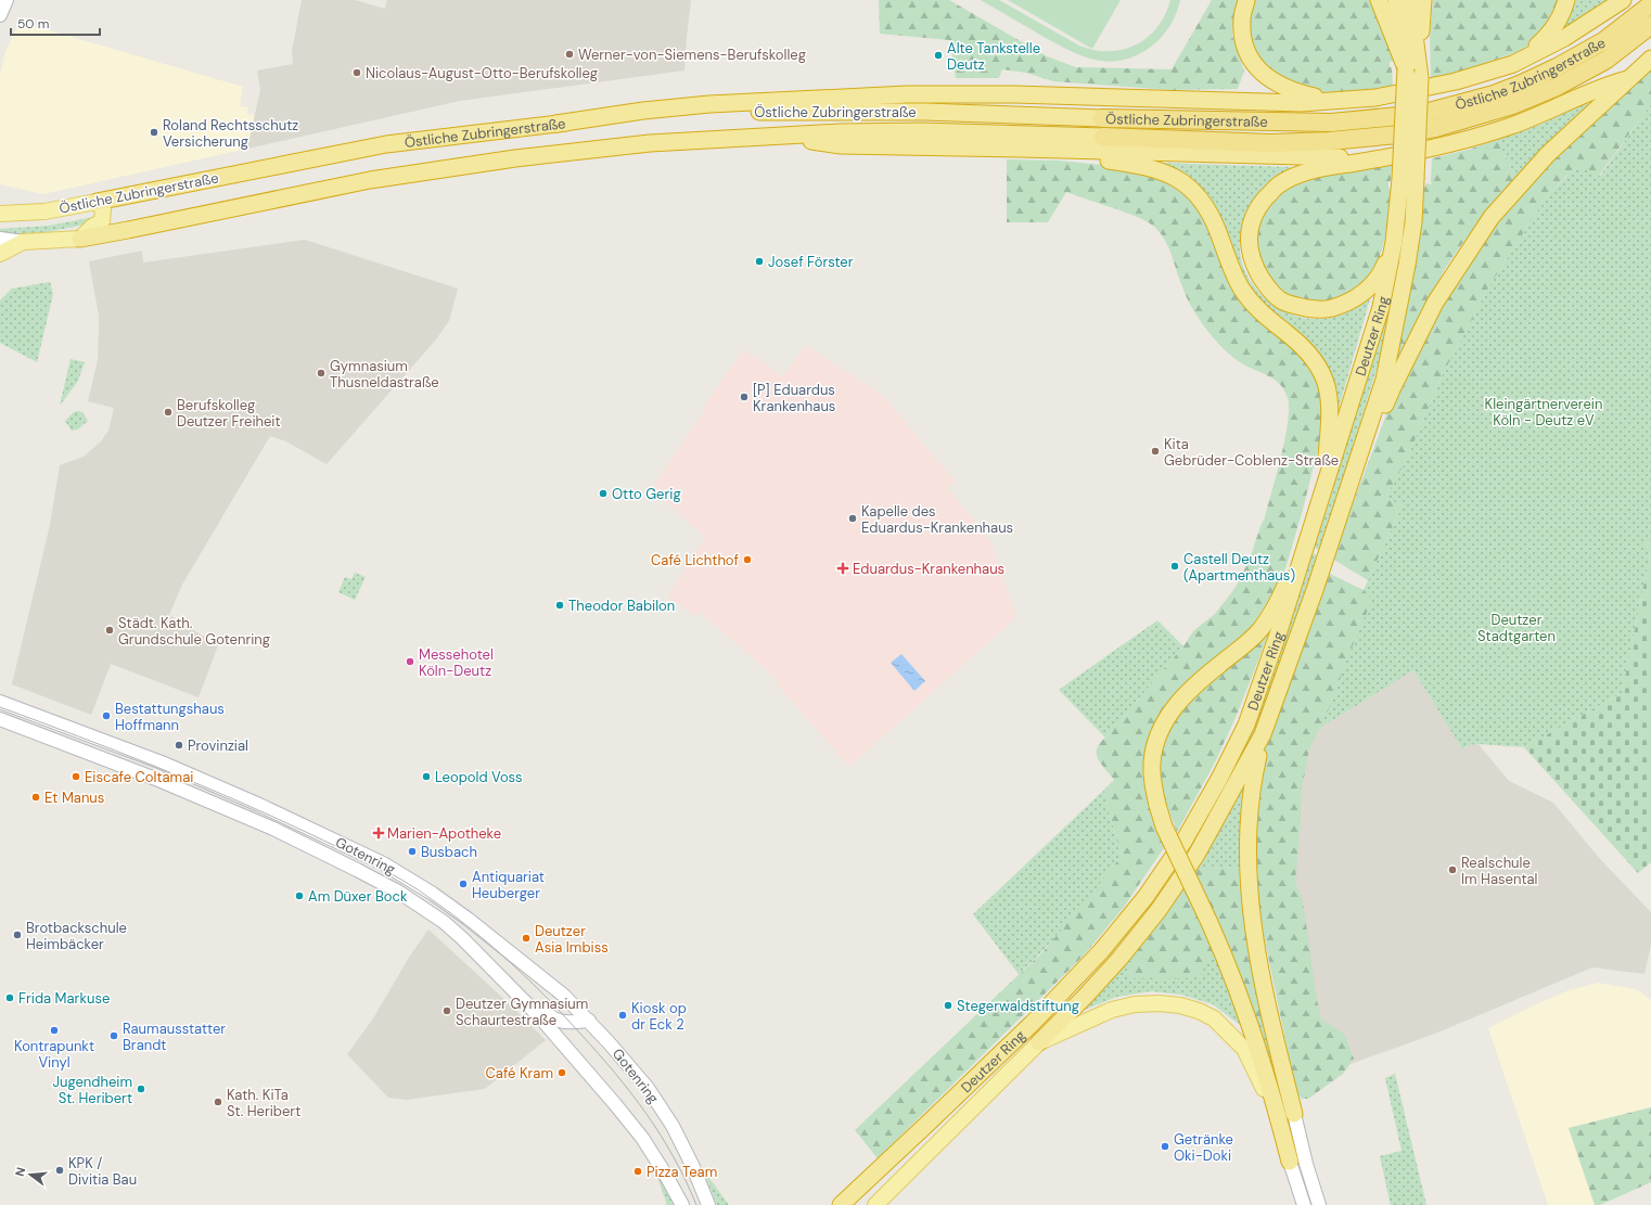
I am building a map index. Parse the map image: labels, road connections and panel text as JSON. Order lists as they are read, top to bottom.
{
  "streets": {
    "highway": ["Östliche Zubringerstraße", "Deutzer Ring"],
    "main road": ["Gotenring"]
  },
  "parks": ["Kleingärtnerverein Köln - Deutz eV", "Deutzer Stadtgarten"],
  "places": {
    "other": [
      "Werner-von-Siemens-Berufskolleg",
      "Alte Tankstelle Deutz",
      "Nicolaus-August-Otto-Berufskolleg",
      "Roland Rechtsschutz Versicherung",
      "Josef Förster",
      "Gymnasium Thusneldastraße",
      "[P] Eduardus Krankenhaus",
      "Berufskolleg Deutzer Freiheit",
      "Kita Gebrüder-Coblenz-Straße",
      "Otto Gerig",
      "Kapelle des Eduardus-Krankenhaus",
      "Café Lichthof",
      "Castell Deutz (Apartmenthaus)",
      "Theodor Babilon",
      "Städt. Kath. Grundschule Gotenring",
      "Messehotel Köln-Deutz",
      "Bestattungshaus Hoffmann",
      "Provinzial",
      "Eiscafe Coltamai",
      "Leopold Voss",
      "Et Manus",
      "Busbach",
      "Realschule Im Hasental",
      "Antiquariat Heuberger",
      "Am Düxer Bock",
      "Brotbackschule Heimbäcker",
      "Deutzer Asia Imbiss",
      "Frida Markuse",
      "Stegerwaldstiftung",
      "Deutzer Gymnasium Schaurtestraße",
      "Kiosk op dr Eck 2",
      "Kontrapunkt Vinyl",
      "Raumausstatter Brandt",
      "Café Kram",
      "Jugendheim St. Heribert",
      "Kath. KiTa St. Heribert",
      "Getränke Oki-Doki",
      "KPK / Divitia Bau",
      "Pizza Team"
    ],
    "health": ["Eduardus-Krankenhaus", "Marien-Apotheke"]
  },
  "scale_bar": "50 m",
  "north": "left"
}
